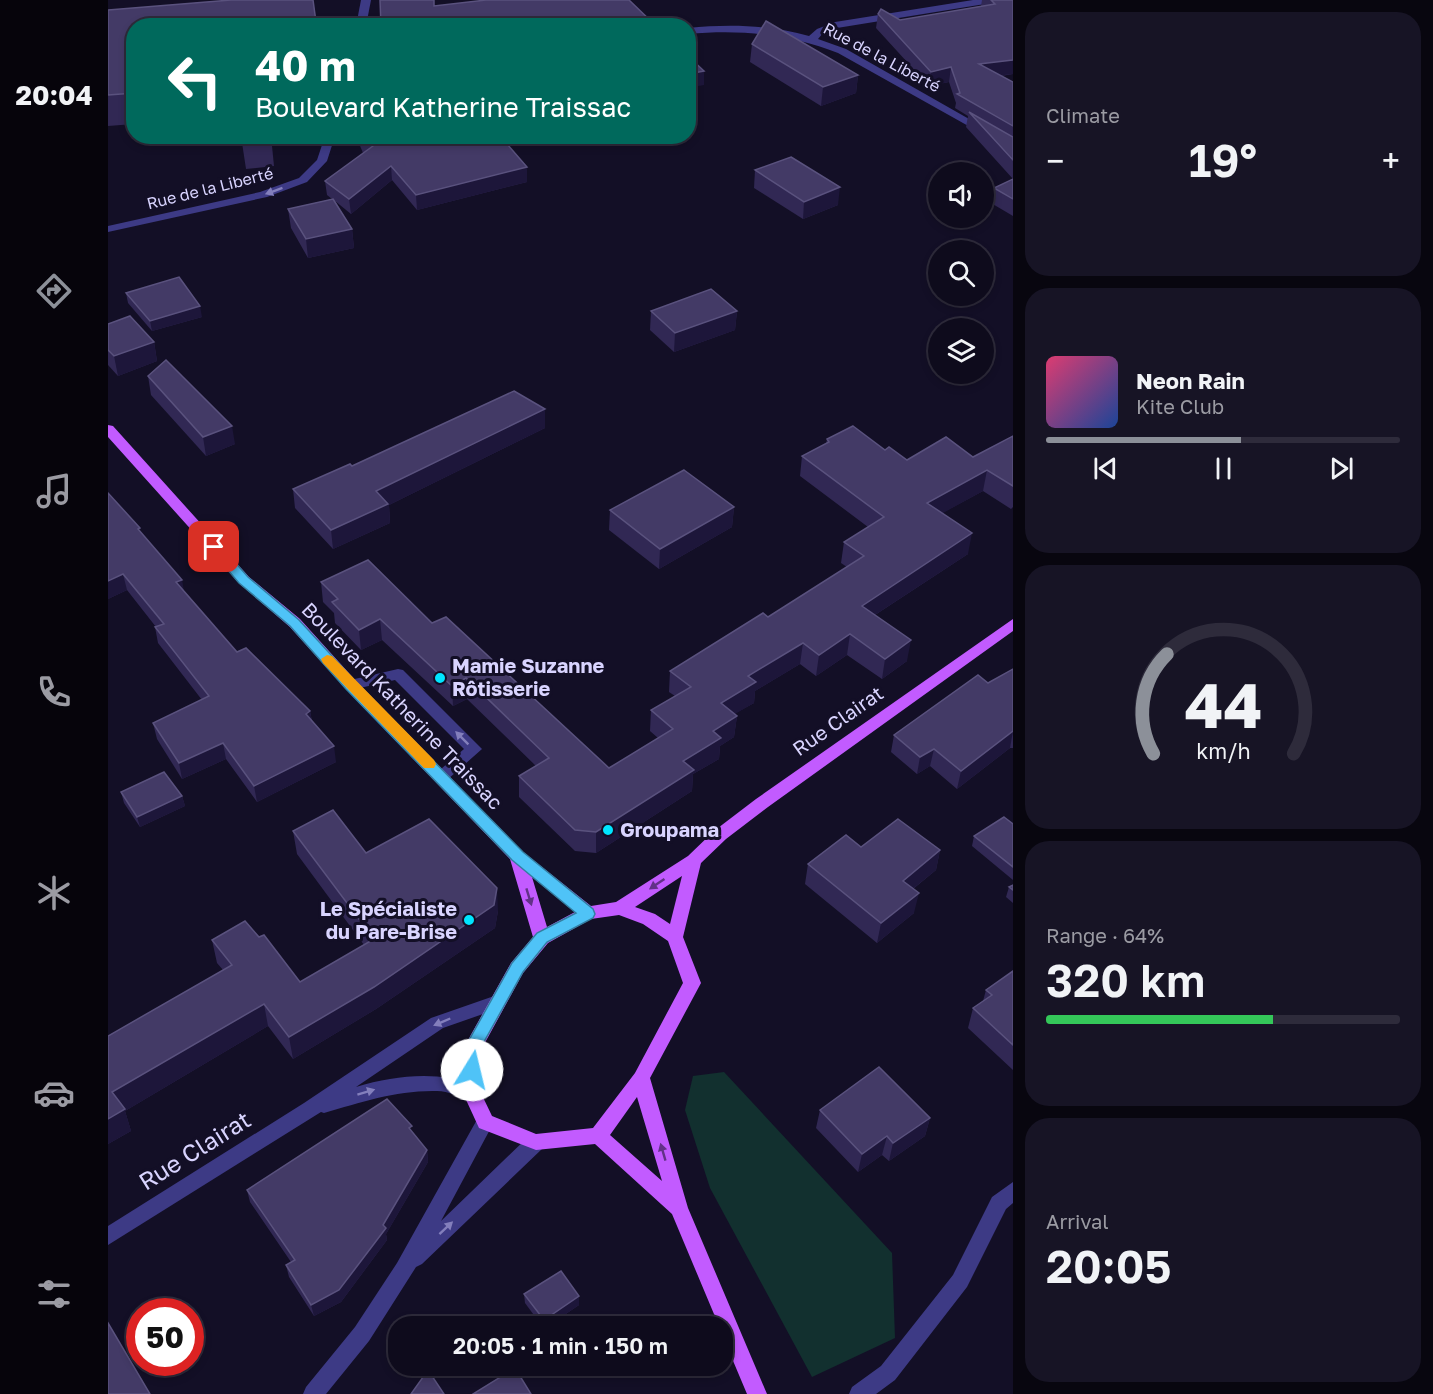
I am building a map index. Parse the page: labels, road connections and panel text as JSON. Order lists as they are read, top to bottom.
{
  "streets": {
    "main road": ["Boulevard Katherine Traissac", "Rue Clairat"],
    "street": ["Rue de la Liberté"]
  },
  "one_way": ["Rue de la Liberté"],
  "places": ["Mamie Suzanne Rôtisserie", "Groupama", "Le Spécialiste du Pare-Brise"],
  "page": {
    "tabs": "20:04",
    "tile": [
      "Climate",
      ["Range · 64%", "320 km"],
      ["Arrival", "20:05"]
    ],
    "turn": ["40 m", "Boulevard Katherine Traissac"],
    "heat": ["−", "19°", "+"],
    "song": ["Neon Rain", "Kite Club"],
    "limit": "50",
    "trip": "20:05 · 1 min · 150 m",
    "gauge": ["44", "km/h"]
  }
}
